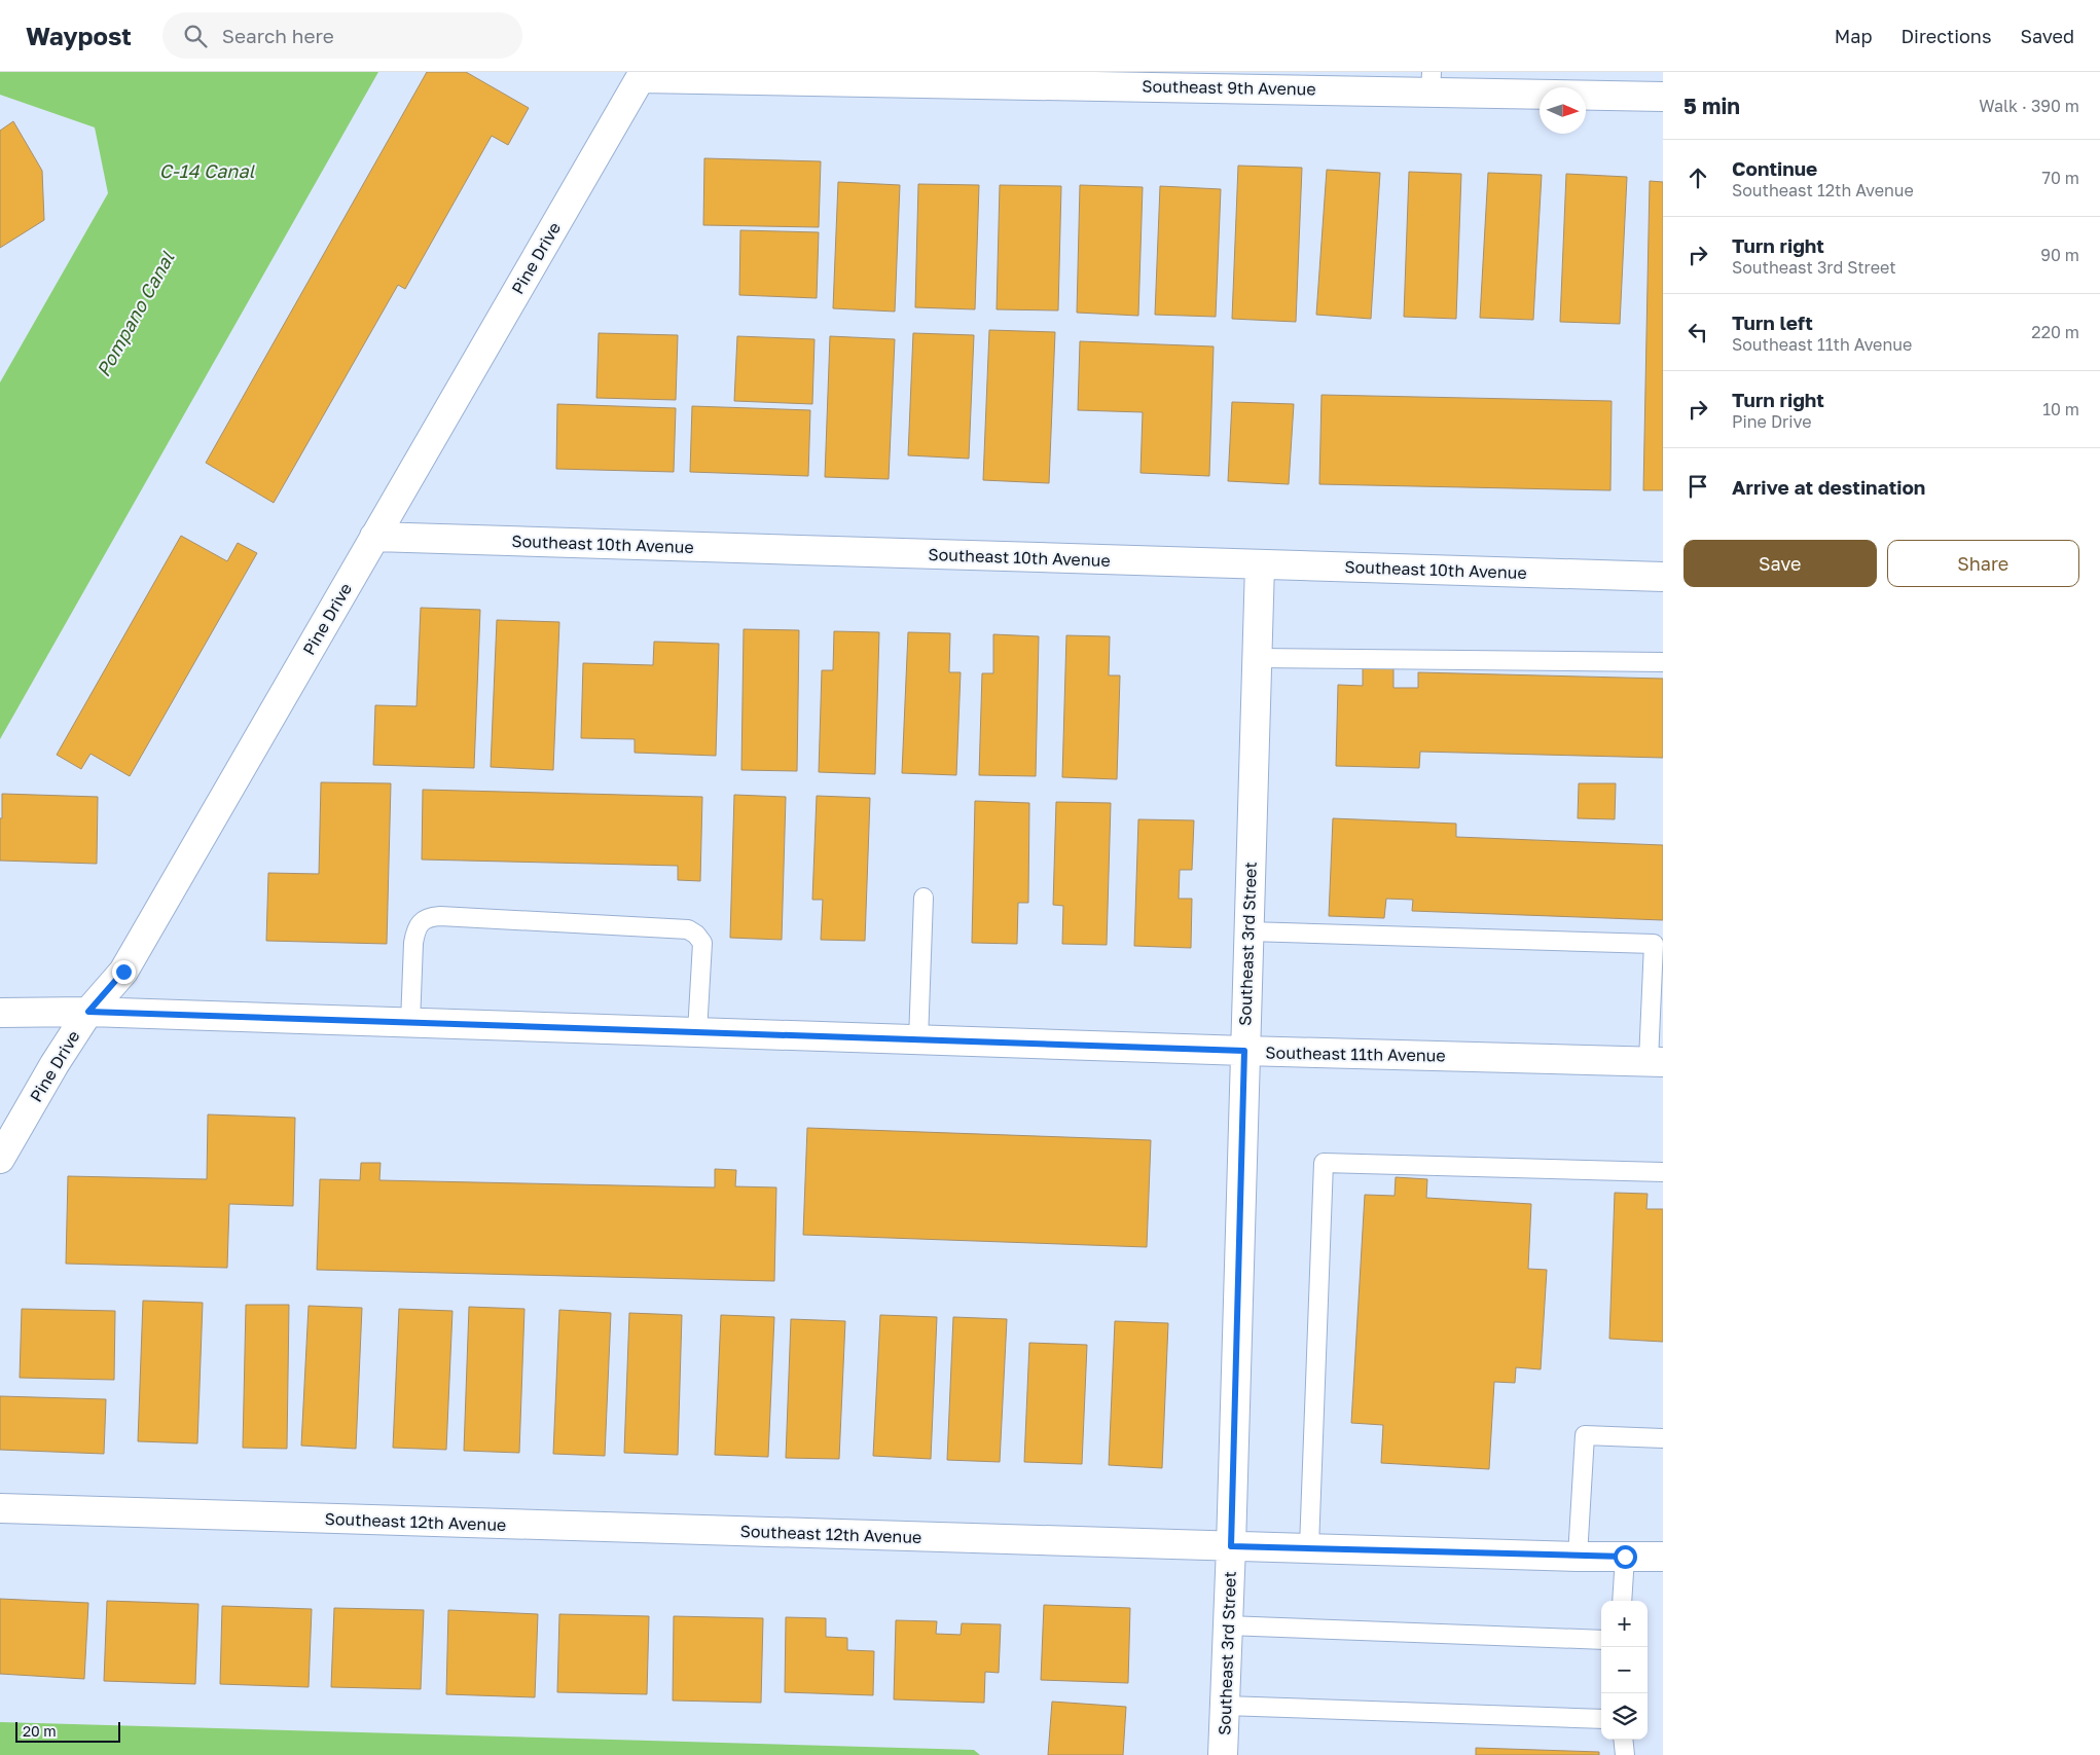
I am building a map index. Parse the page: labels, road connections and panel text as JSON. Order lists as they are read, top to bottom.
{
  "streets": {
    "street": [
      "Southeast 9th Avenue",
      "Pine Drive",
      "Southeast 10th Avenue",
      "Southeast 3rd Street",
      "Southeast 11th Avenue",
      "Southeast 12th Avenue"
    ]
  },
  "crossings": [
    ["Southeast 9th Avenue", "Pine Drive"],
    ["Pine Drive", "Southeast 10th Avenue"],
    ["Pine Drive", "Southeast 11th Avenue"],
    ["Southeast 10th Avenue", "Southeast 3rd Street"],
    ["Southeast 3rd Street", "Southeast 11th Avenue"],
    ["Southeast 3rd Street", "Southeast 12th Avenue"]
  ],
  "water": ["C-14 Canal", "Pompano Canal"],
  "scale_bar": "20 m",
  "north": "right",
  "page": {
    "header": "Waypost",
    "search": "Search here",
    "nav": ["Map", "Directions", "Saved"],
    "heading": ["5 min", "Walk · 390 m"],
    "list": [
      ["Continue", "Southeast 12th Avenue", "70 m"],
      ["Turn right", "Southeast 3rd Street", "90 m"],
      ["Turn left", "Southeast 11th Avenue", "220 m"],
      ["Turn right", "Pine Drive", "10 m"],
      "Arrive at destination"
    ],
    "buttons": ["Save", "Share"],
    "map_buttons": ["+", "−"],
    "scale": "20 m"
  }
}
